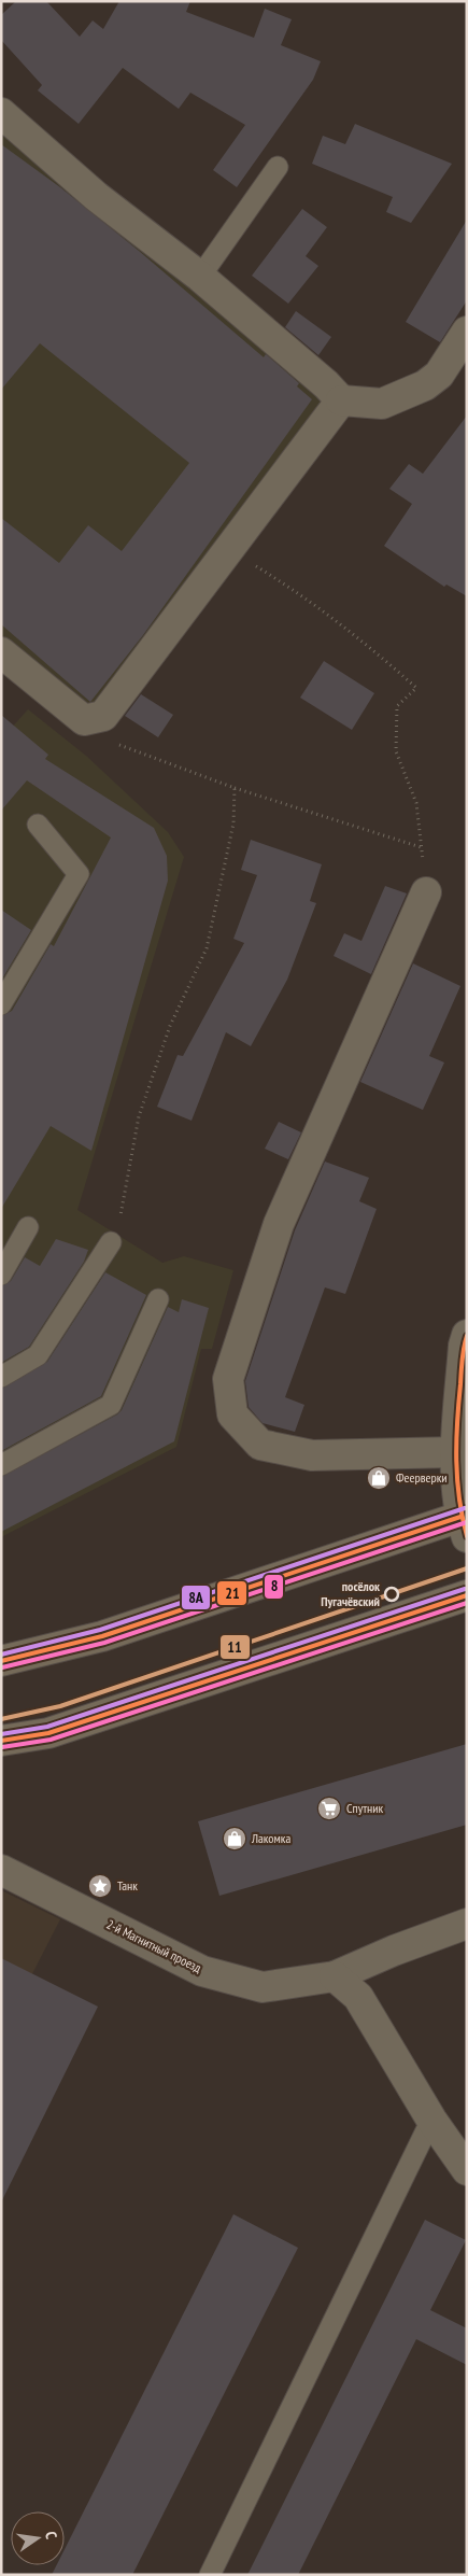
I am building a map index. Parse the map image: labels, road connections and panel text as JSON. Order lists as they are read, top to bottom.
{
  "streets": {
    "street": ["2-й Магнитный проезд"]
  },
  "places": {
    "shop": ["Феерверки", "Лакомка"],
    "other": ["посёлок Пугачёвский"],
    "supermarket": ["Спутник"],
    "place": ["Танк"]
  },
  "lines": [
    "transit line 21",
    "transit line 8А",
    "transit line 8",
    "transit line 11"
  ],
  "north": "right"
}
